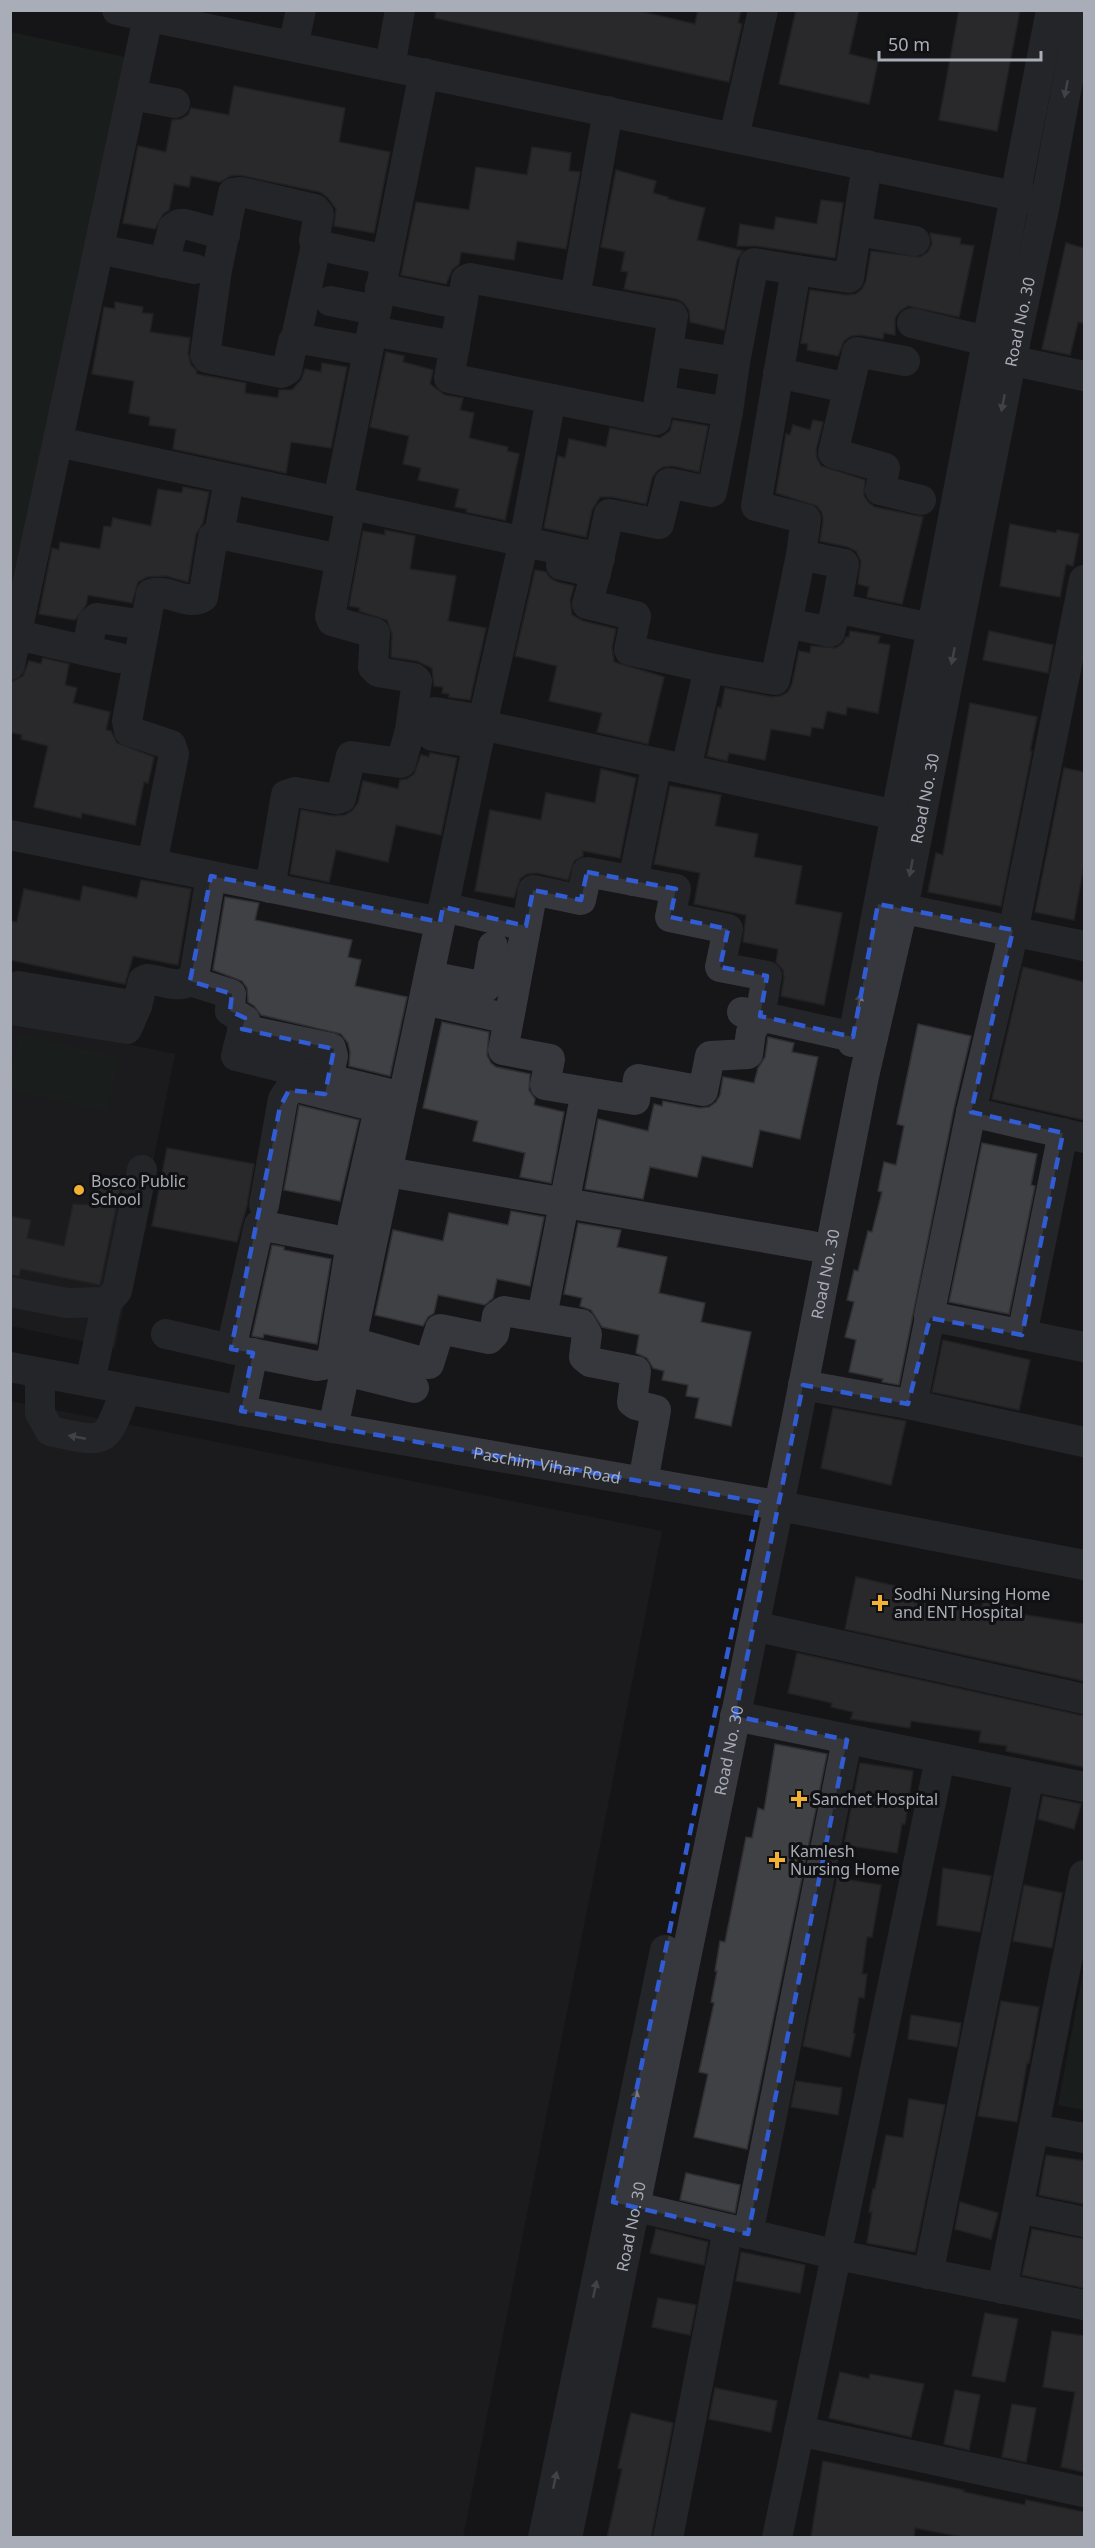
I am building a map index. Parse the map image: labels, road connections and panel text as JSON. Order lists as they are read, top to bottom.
{
  "streets": {
    "street": ["Road No. 30", "Paschim Vihar Road"]
  },
  "crossings": [
    ["Road No. 30", "Paschim Vihar Road"]
  ],
  "places": {
    "other": ["Bosco Public School"],
    "health": ["Sodhi Nursing Home and ENT Hospital", "Sanchet Hospital", "Kamlesh Nursing Home"]
  },
  "scale_bar": "50 m"
}
